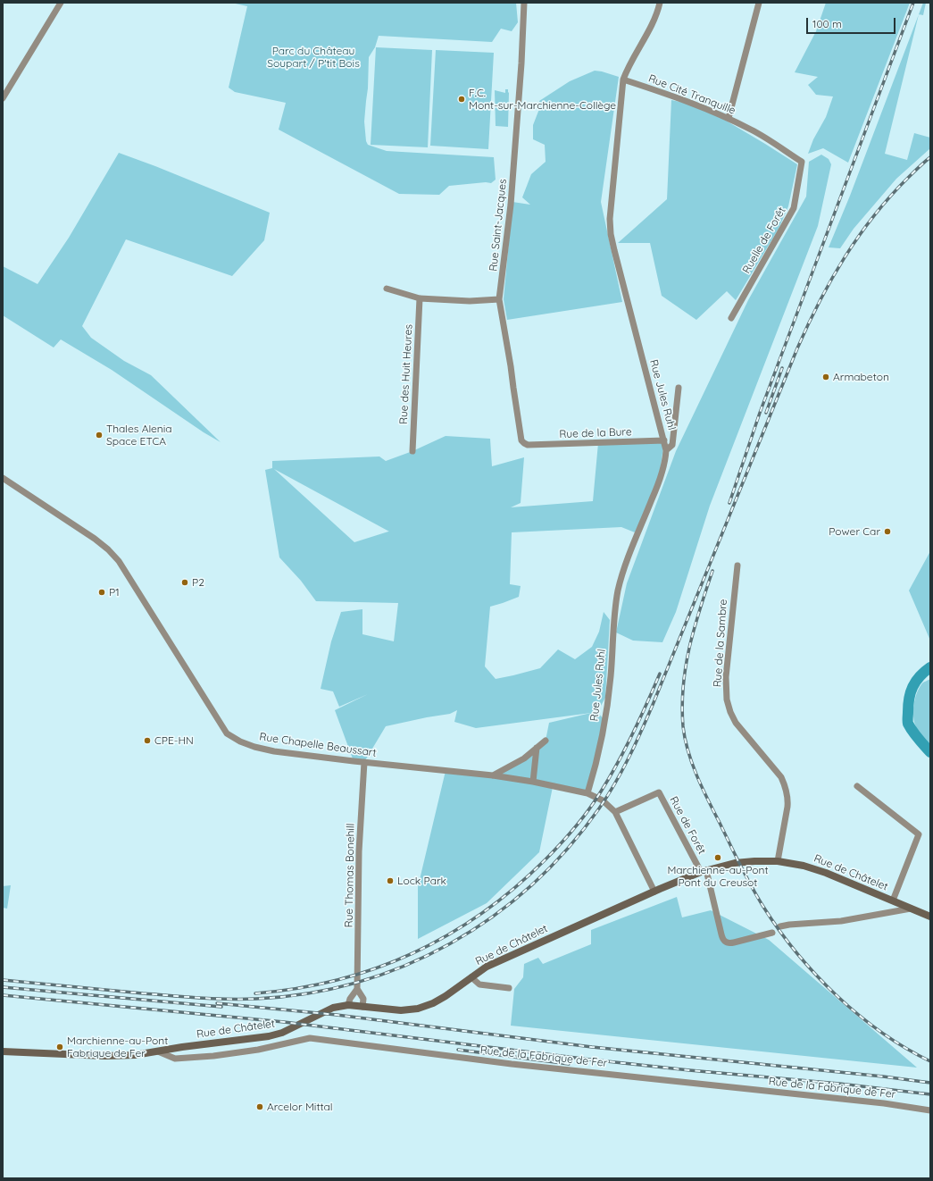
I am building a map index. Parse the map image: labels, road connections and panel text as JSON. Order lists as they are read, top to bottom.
{
  "streets": {
    "main road": ["Rue de Châtelet"],
    "street": [
      "Rue Cité Tranquille",
      "Rue Saint-Jacques",
      "Ruelle de Forêt",
      "Rue des Huit Heures",
      "Rue Jules Ruhl",
      "Rue de la Bure",
      "Rue de la Sambre",
      "Rue Chapelle Beaussart",
      "Rue de Forêt",
      "Rue Thomas Bonehill",
      "Rue de la Fabrique de Fer"
    ]
  },
  "crossings": [
    ["Rue Cité Tranquille", "Ruelle de Forêt"],
    ["Rue Cité Tranquille", "Rue Jules Ruhl"],
    ["Rue Saint-Jacques", "Rue de la Bure"],
    ["Rue Jules Ruhl", "Rue de la Bure"],
    ["Rue Jules Ruhl", "Rue Chapelle Beaussart"],
    ["Rue de la Sambre", "Rue de Châtelet"],
    ["Rue Chapelle Beaussart", "Rue de Forêt"],
    ["Rue Chapelle Beaussart", "Rue de Châtelet"],
    ["Rue Chapelle Beaussart", "Rue Thomas Bonehill"],
    ["Rue de Forêt", "Rue de Châtelet"],
    ["Rue de Châtelet", "Rue Thomas Bonehill"],
    ["Rue de Châtelet", "Rue de la Fabrique de Fer"]
  ],
  "parks": ["Parc du Château Soupart / P'tit Bois"],
  "places": [
    "F.C. Mont-sur-Marchienne-Collège",
    "Armabeton",
    "Thales Alenia Space ETCA",
    "Power Car",
    "P2",
    "P1",
    "CPE-HN",
    "Marchienne-au-Pont Pont du Creusot",
    "Lock Park",
    "Marchienne-au-Pont Fabrique de Fer",
    "Arcelor Mittal"
  ],
  "scale_bar": "100 m"
}
